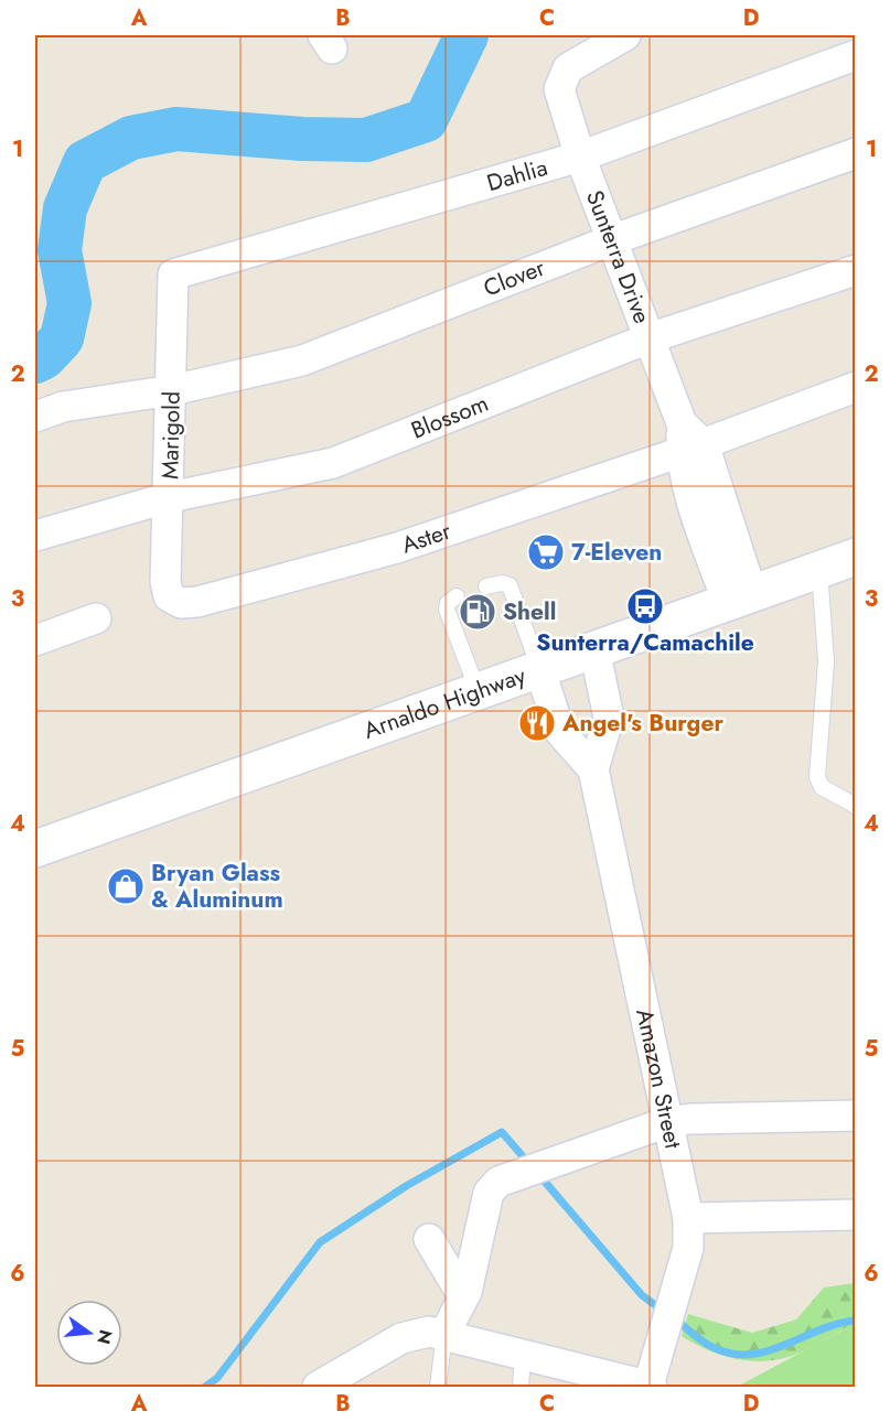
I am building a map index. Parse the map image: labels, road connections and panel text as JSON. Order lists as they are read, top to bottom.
{
  "streets": {
    "main road": ["Arnaldo Highway"],
    "street": [
      "Dahlia",
      "Sunterra Drive",
      "Clover",
      "Blossom",
      "Marigold",
      "Aster",
      "Amazon Street"
    ]
  },
  "crossings": [
    ["Dahlia", "Sunterra Drive"],
    ["Dahlia", "Marigold"],
    ["Sunterra Drive", "Clover"],
    ["Sunterra Drive", "Blossom"],
    ["Sunterra Drive", "Aster"],
    ["Clover", "Marigold"],
    ["Blossom", "Marigold"],
    ["Marigold", "Aster"],
    ["Arnaldo Highway", "Amazon Street"]
  ],
  "places": {
    "supermarket": ["7-Eleven"],
    "bus stop": ["Sunterra/Camachile"],
    "fuel station": ["Shell"],
    "restaurant": ["Angel's Burger"],
    "shop": ["Bryan Glass & Aluminum"]
  },
  "north": "right",
  "grid": {
    "columns": [
      "A",
      "B",
      "C",
      "D"
    ],
    "rows": [
      "1",
      "2",
      "3",
      "4",
      "5",
      "6"
    ]
  }
}
